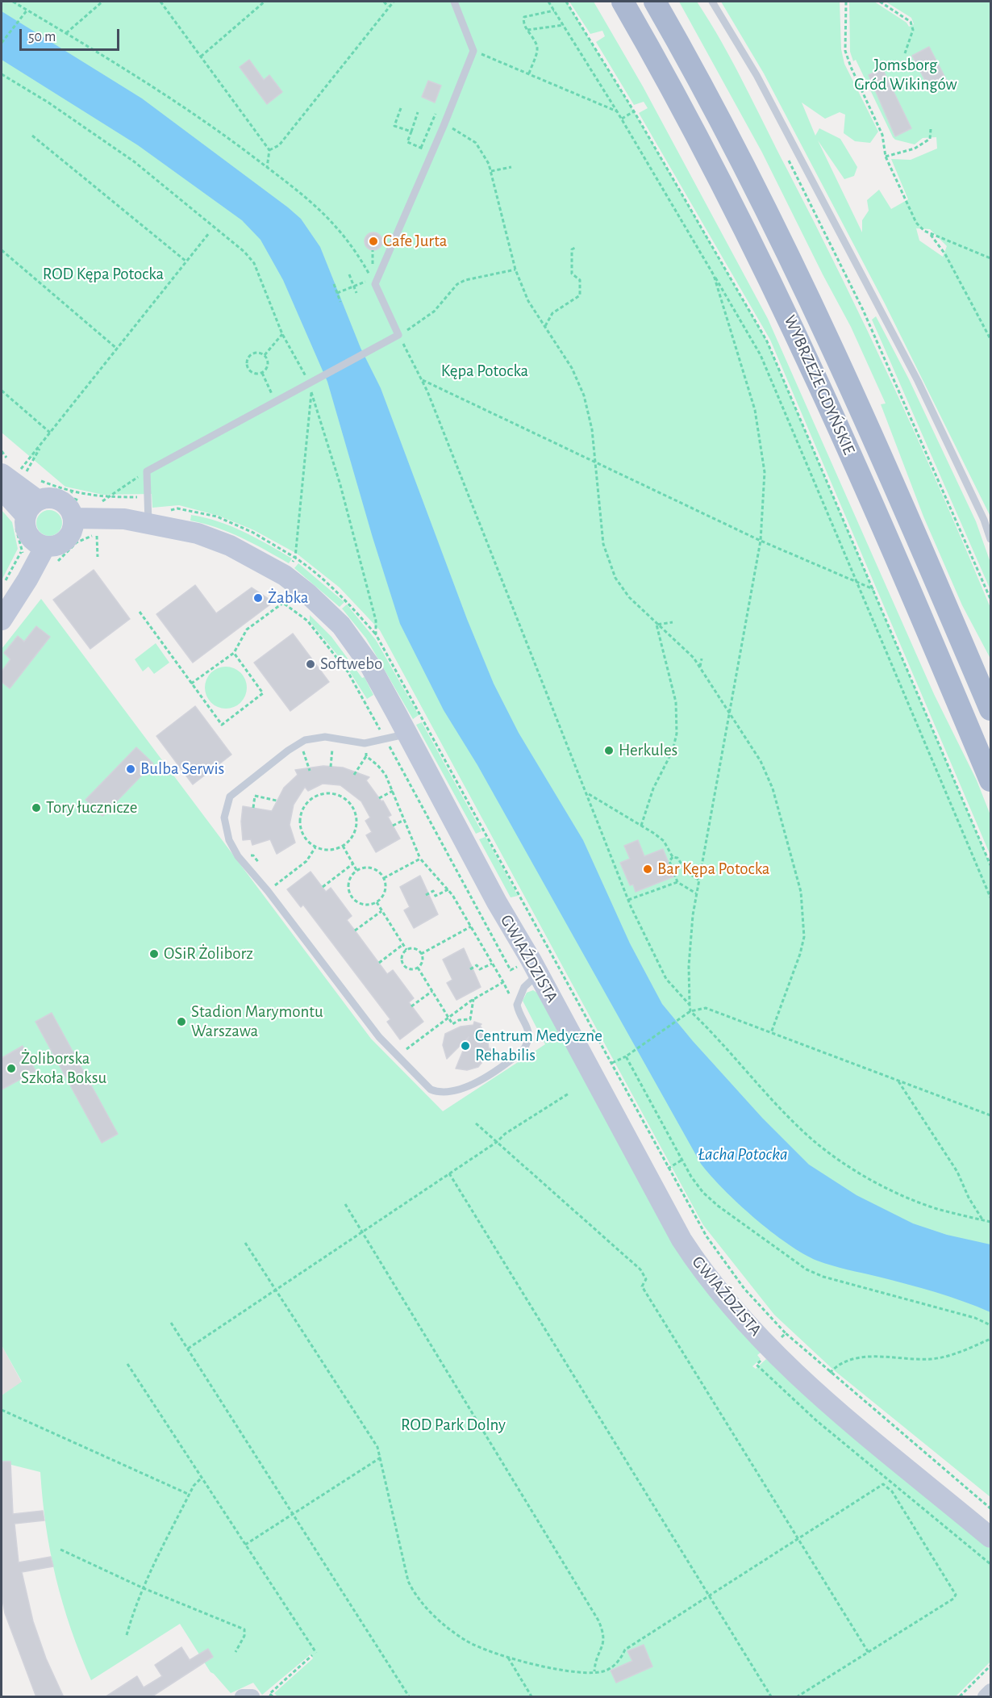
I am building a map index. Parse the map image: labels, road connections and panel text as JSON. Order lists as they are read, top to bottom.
{
  "streets": {
    "main road": ["WYBRZEŻE GDYŃSKIE"],
    "street": ["GWIAŹDZISTA"]
  },
  "water": ["Łacha Potocka"],
  "parks": [
    "Jomsborg Gród Wikingów",
    "ROD Kępa Potocka",
    "Kępa Potocka",
    "ROD Park Dolny"
  ],
  "places": [
    "Cafe Jurta",
    "Żabka",
    "Softwebo",
    "Herkules",
    "Bulba Serwis",
    "Tory łucznicze",
    "Bar Kępa Potocka",
    "OSiR Żoliborz",
    "Stadion Marymontu Warszawa",
    "Centrum Medyczne Rehabilis",
    "Żoliborska Szkoła Boksu"
  ],
  "scale_bar": "50 m"
}
